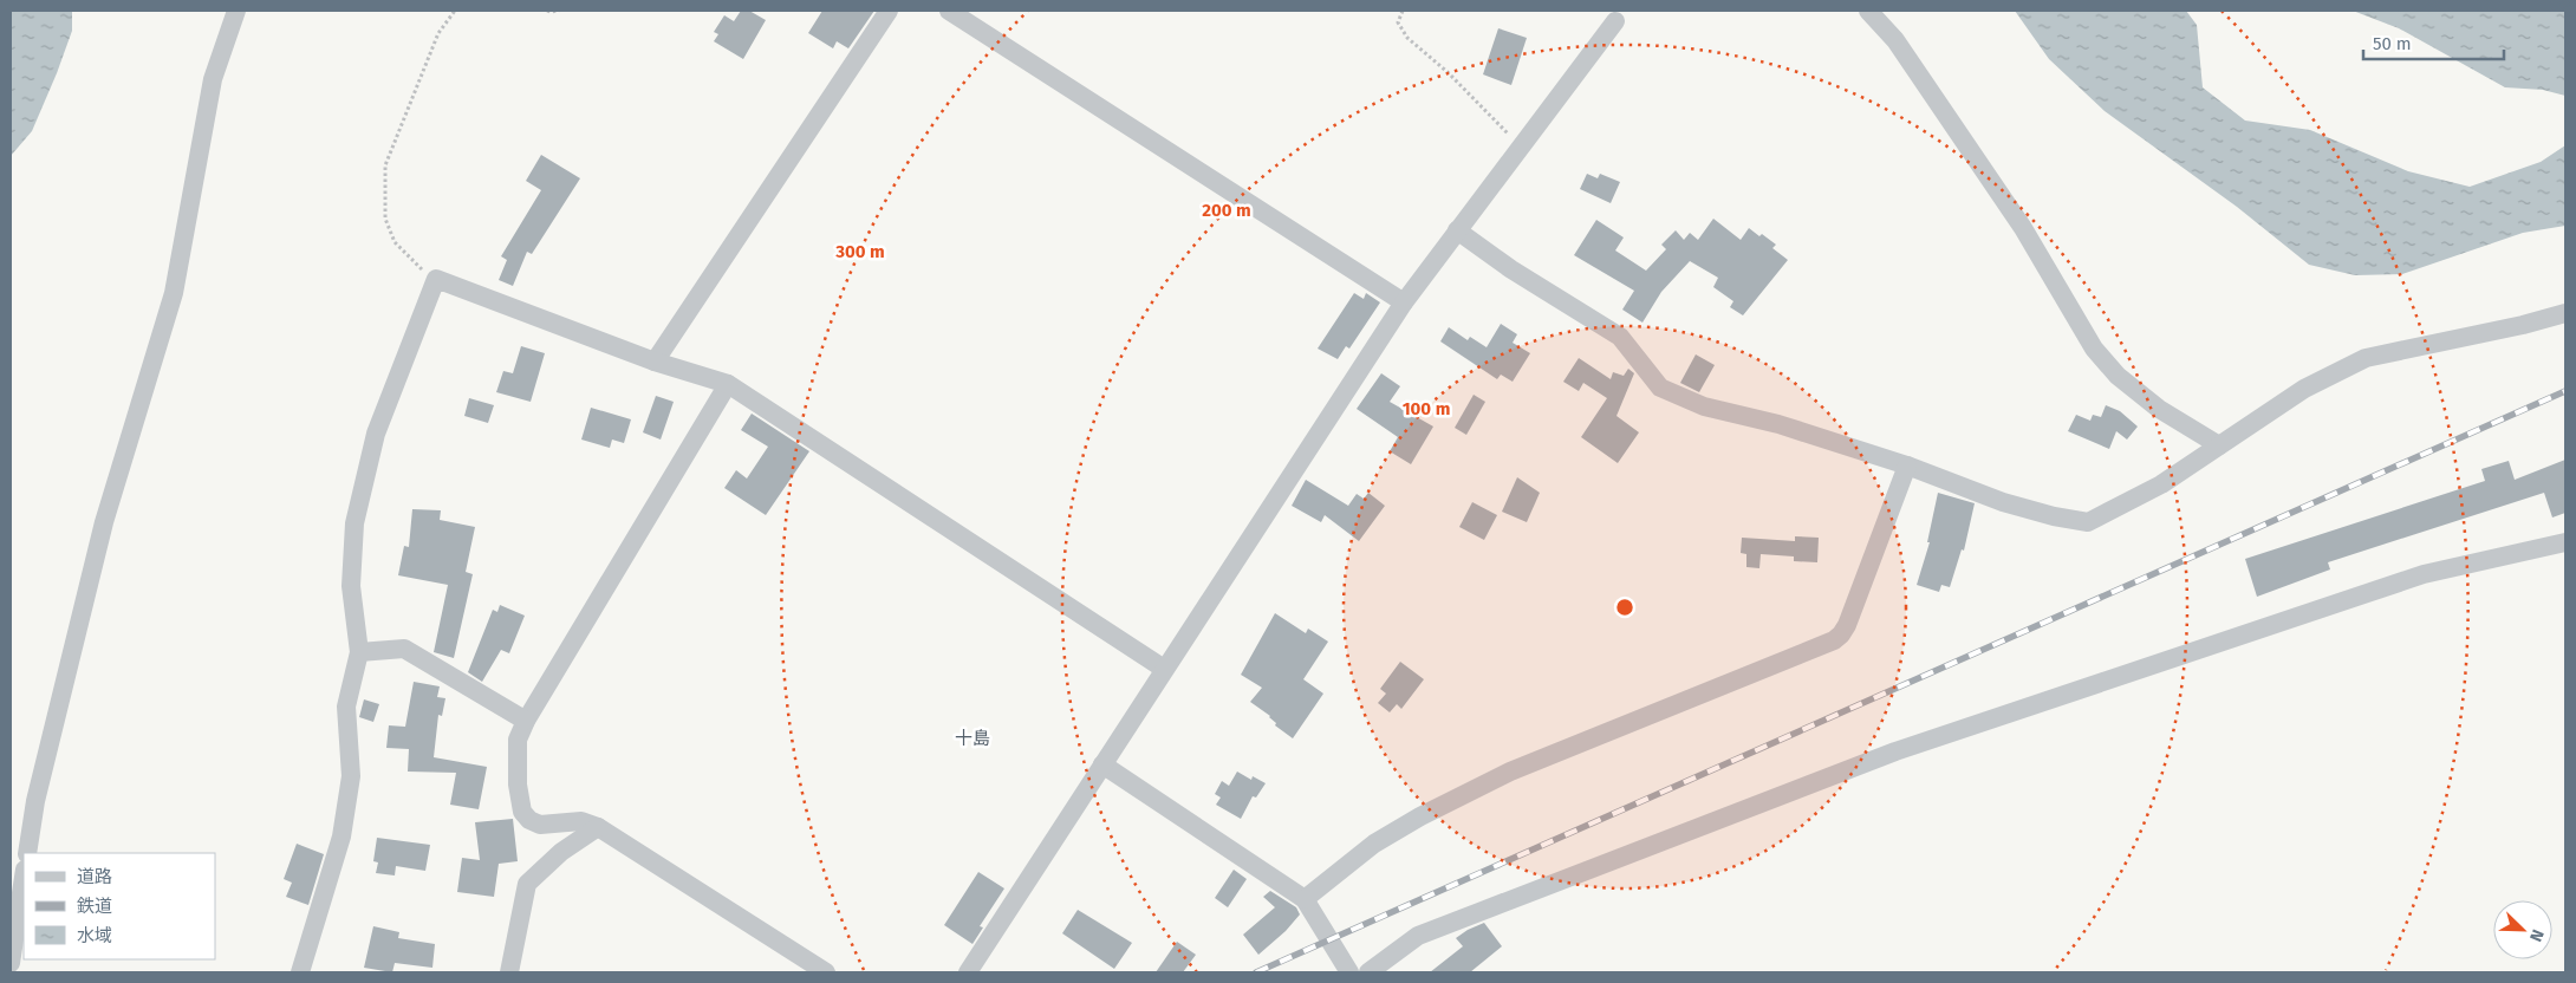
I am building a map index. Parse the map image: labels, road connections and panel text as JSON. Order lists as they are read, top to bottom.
{
  "districts": ["十島"],
  "legend": ["道路", "鉄道", "水域"],
  "scale_bar": "50 m",
  "north": "bottom right",
  "rings": ["200 m", "300 m", "100 m"]
}
